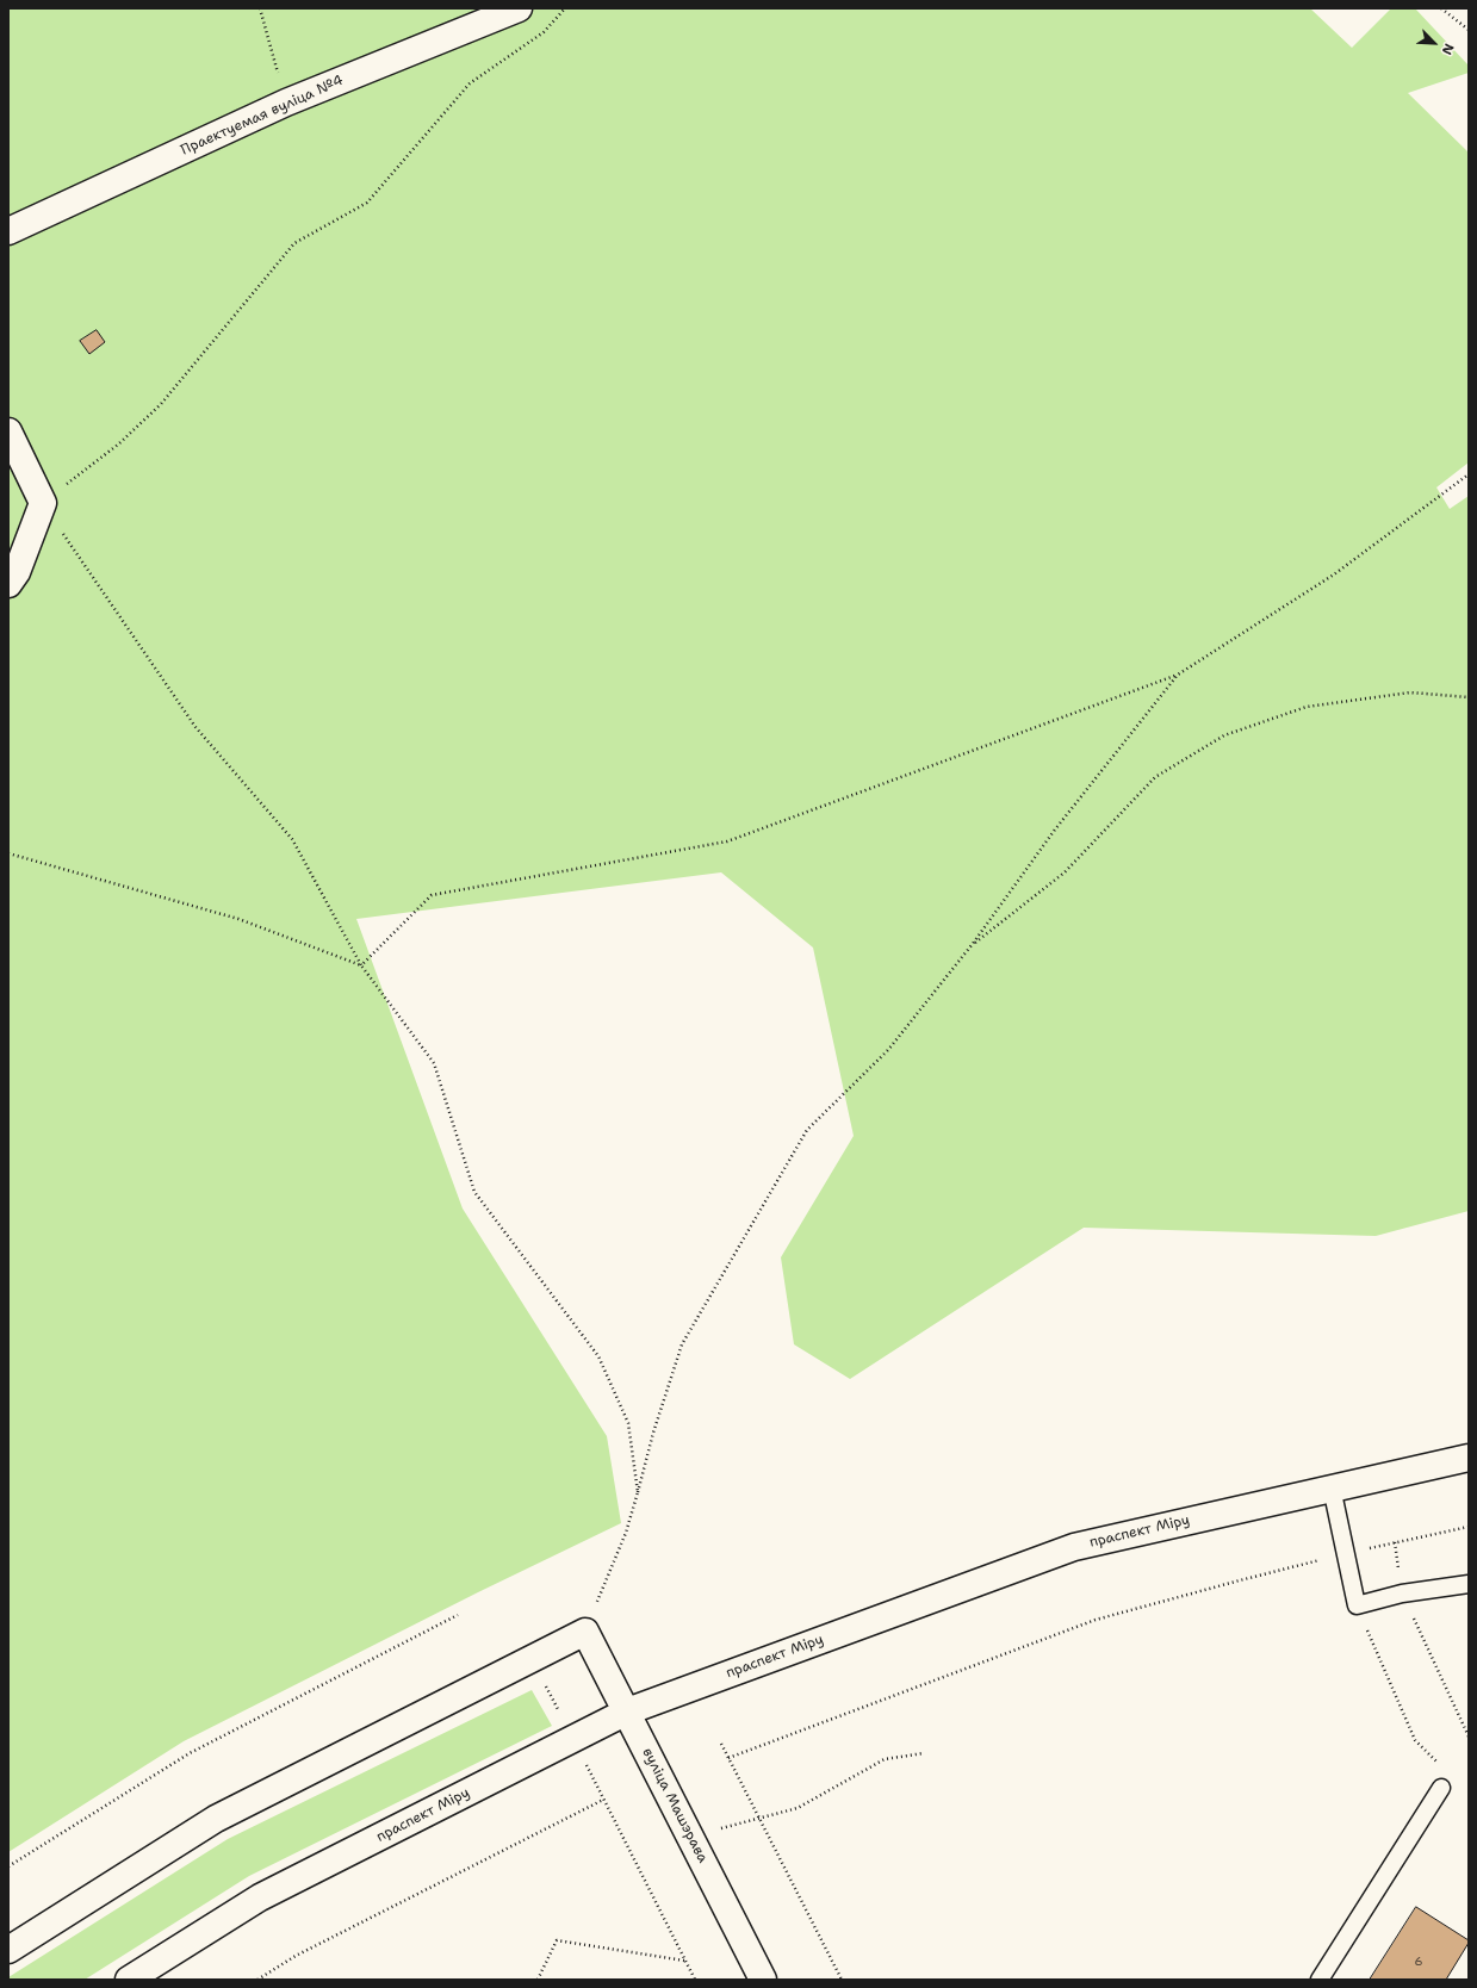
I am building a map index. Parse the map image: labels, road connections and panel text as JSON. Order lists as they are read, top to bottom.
{
  "streets": {
    "street": ["Праектуемая вуліца №4", "праспект Міру", "вуліца Машэрава"]
  },
  "crossings": [
    ["праспект Міру", "вуліца Машэрава"]
  ],
  "house_numbers": ["6"],
  "north": "bottom right"
}
